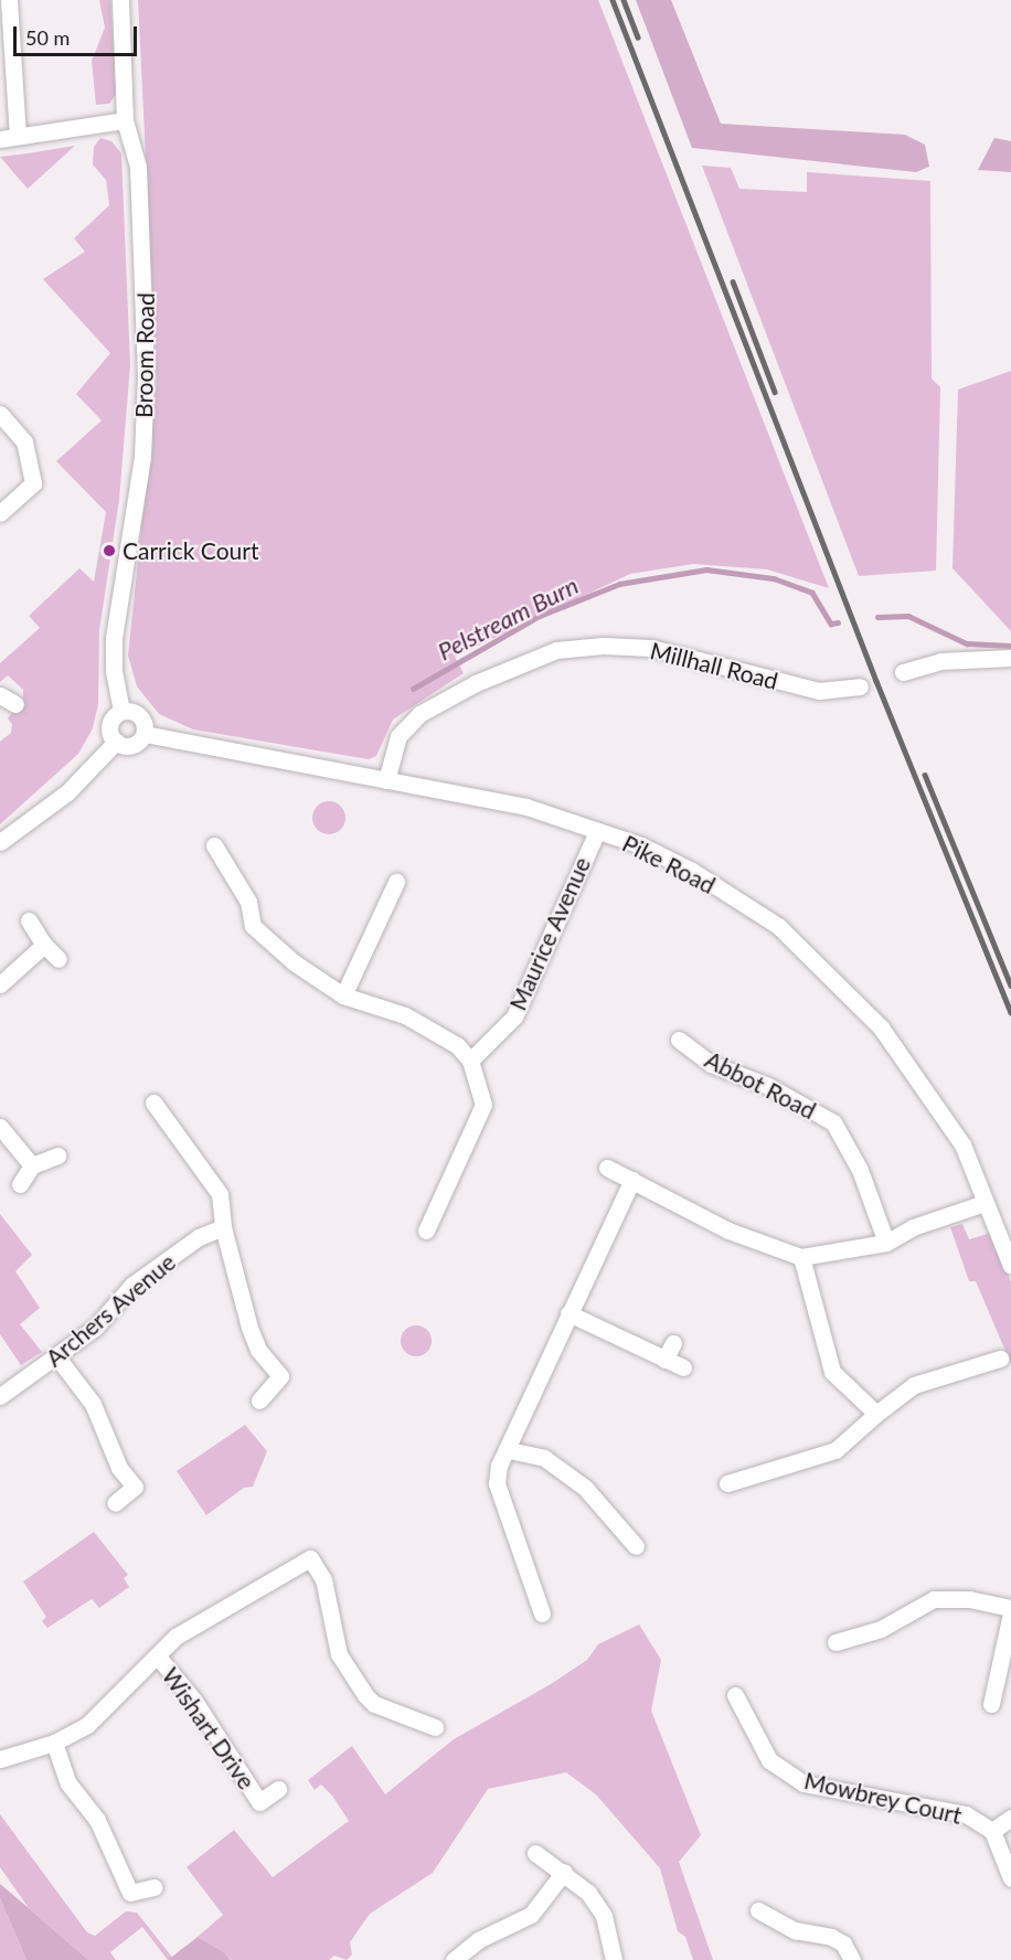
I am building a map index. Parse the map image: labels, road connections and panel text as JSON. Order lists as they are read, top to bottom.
{
  "streets": {
    "street": [
      "Broom Road",
      "Millhall Road",
      "Pike Road",
      "Maurice Avenue",
      "Abbot Road",
      "Archers Avenue",
      "Wishart Drive",
      "Mowbrey Court"
    ]
  },
  "crossings": [
    ["Broom Road", "Pike Road"],
    ["Millhall Road", "Pike Road"],
    ["Pike Road", "Maurice Avenue"]
  ],
  "water": ["Pelstream Burn"],
  "places": ["Carrick Court"],
  "scale_bar": "50 m"
}
